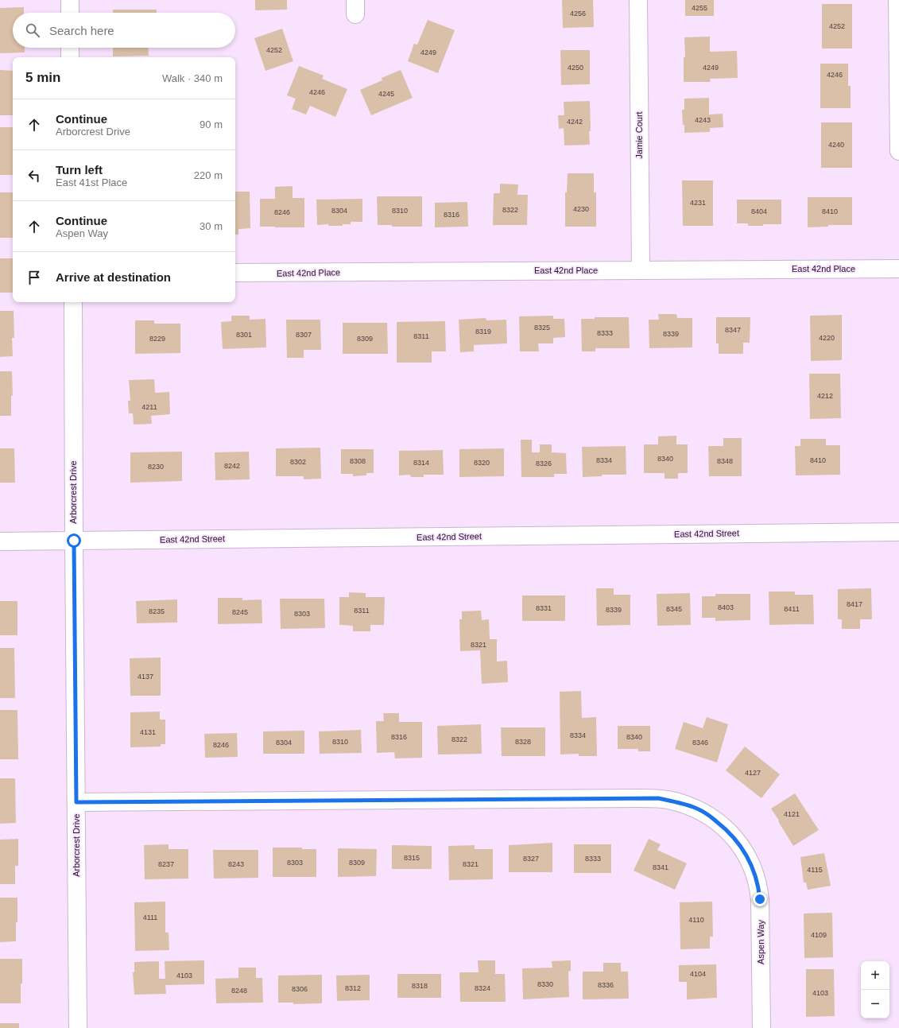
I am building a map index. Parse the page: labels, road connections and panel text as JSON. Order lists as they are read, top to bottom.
{
  "streets": {
    "street": [
      "Jamie Court",
      "East 42nd Place",
      "Arborcrest Drive",
      "East 42nd Street",
      "Aspen Way"
    ]
  },
  "crossings": [
    ["Jamie Court", "East 42nd Place"],
    ["Arborcrest Drive", "East 42nd Street"],
    ["Arborcrest Drive", "Aspen Way"]
  ],
  "house_numbers": [
    "4255",
    "4256",
    "4252",
    "4252",
    "4249",
    "4250",
    "4249",
    "4246",
    "4246",
    "4245",
    "4243",
    "4242",
    "4240",
    "4231",
    "4230",
    "8322",
    "8304",
    "8310",
    "8404",
    "8410",
    "8246",
    "8316",
    "8325",
    "8347",
    "8319",
    "8333",
    "8339",
    "8301",
    "8307",
    "8311",
    "4220",
    "8229",
    "8309",
    "4212",
    "4211",
    "8340",
    "8334",
    "8410",
    "8308",
    "8348",
    "8302",
    "8314",
    "8320",
    "8326",
    "8242",
    "8230",
    "8417",
    "8403",
    "8331",
    "8345",
    "8411",
    "8339",
    "8311",
    "8235",
    "8245",
    "8303",
    "8321",
    "4137",
    "4131",
    "8334",
    "8316",
    "8340",
    "8322",
    "8310",
    "8328",
    "8304",
    "8346",
    "8246",
    "4127",
    "4121",
    "8315",
    "8327",
    "8333",
    "8303",
    "8309",
    "8237",
    "8243",
    "8321",
    "8341",
    "4115",
    "4111",
    "4110",
    "4109",
    "4104",
    "4103",
    "8330",
    "8336",
    "8318",
    "8312",
    "8324",
    "8306",
    "8248",
    "4103"
  ],
  "page": {
    "search": "Search here",
    "heading": ["5 min", "Walk · 340 m"],
    "list": [
      ["Continue", "Arborcrest Drive", "90 m"],
      ["Turn left", "East 41st Place", "220 m"],
      ["Continue", "Aspen Way", "30 m"],
      "Arrive at destination"
    ],
    "map_buttons": ["+", "−"]
  }
}
